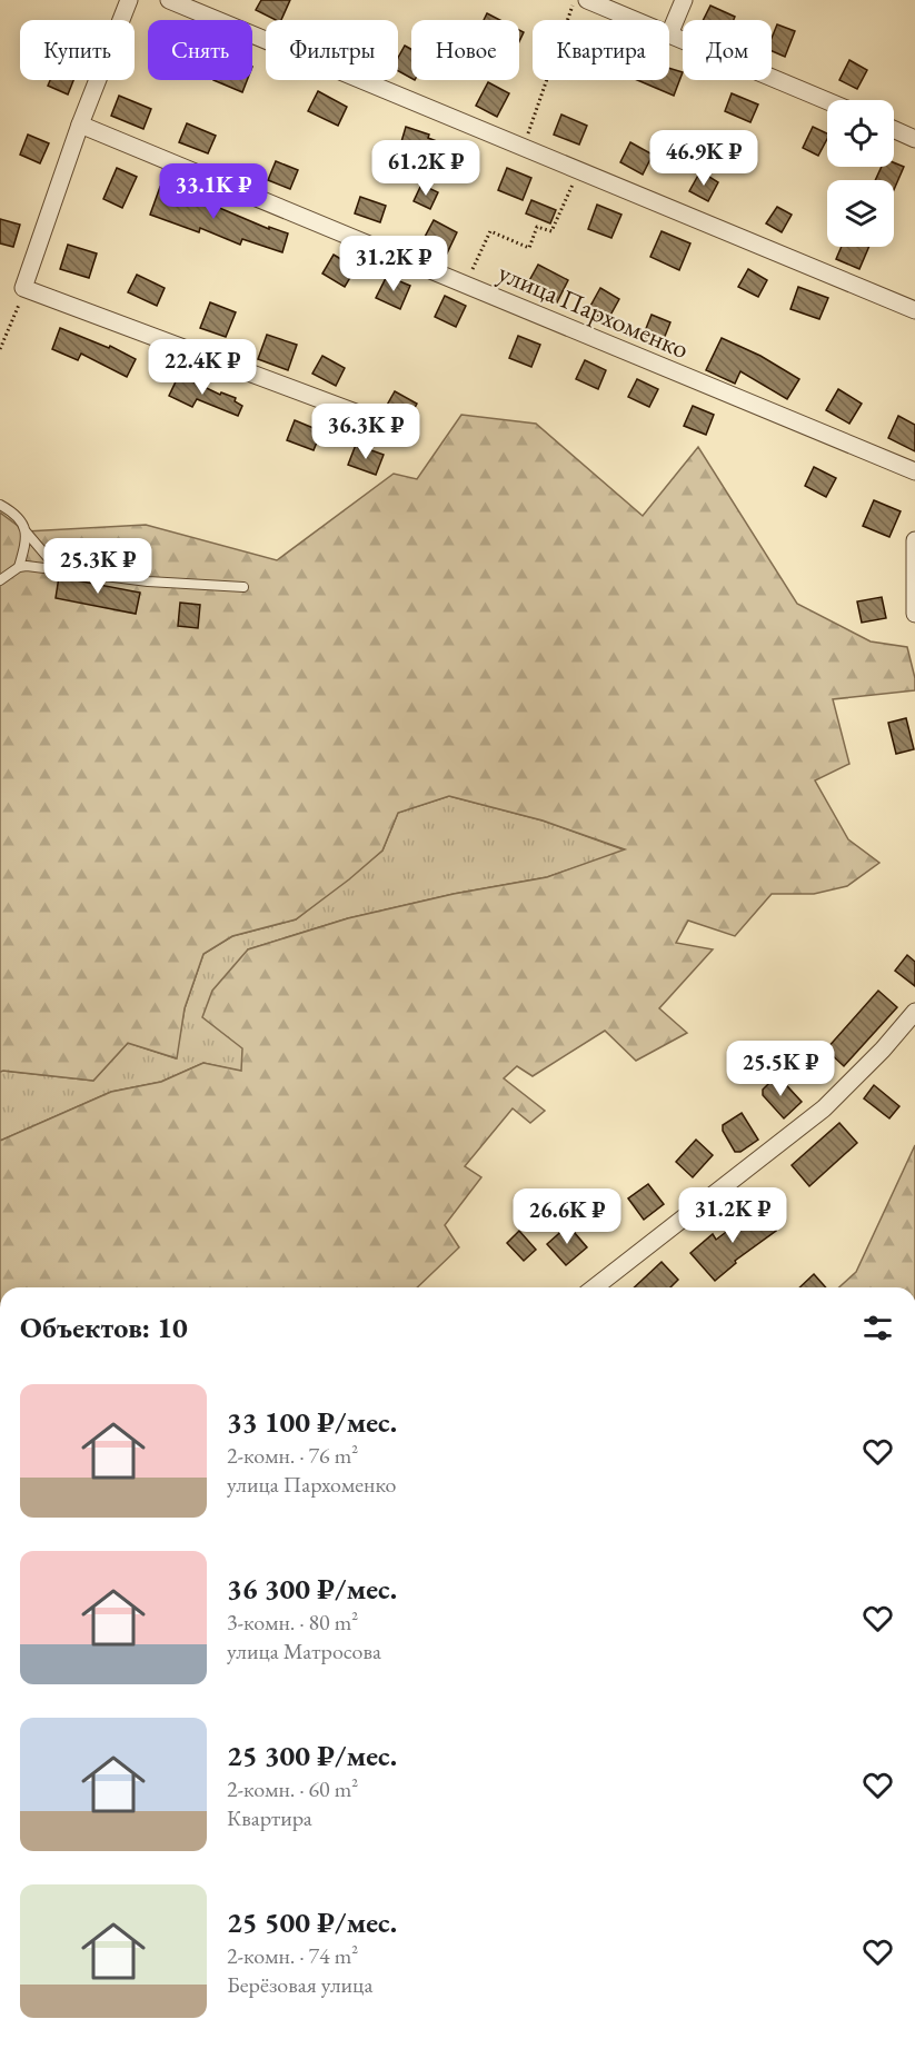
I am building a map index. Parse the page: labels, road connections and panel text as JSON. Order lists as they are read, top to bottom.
{
  "streets": {
    "street": ["улица Пархоменко"]
  },
  "page": {
    "chip": [
      "Купить",
      "Снять",
      "Фильтры",
      "Новое",
      "Квартира",
      "Дом"
    ],
    "price": [
      "46.9K ₽",
      "61.2K ₽",
      "33.1K ₽",
      "31.2K ₽",
      "22.4K ₽",
      "36.3K ₽",
      "25.3K ₽",
      "25.5K ₽",
      "31.2K ₽",
      "26.6K ₽"
    ],
    "heading": "Объектов: 10",
    "list": [
      {
        "name": "33 100 ₽/мес.",
        "note": "2-комн. · 76 m² · улица Пархоменко"
      },
      {
        "name": "36 300 ₽/мес.",
        "note": "3-комн. · 80 m² · улица Матросова"
      },
      {
        "name": "25 300 ₽/мес.",
        "note": "2-комн. · 60 m² · Квартира"
      },
      {
        "name": "25 500 ₽/мес.",
        "note": "2-комн. · 74 m² · Берёзовая улица"
      }
    ]
  }
}
